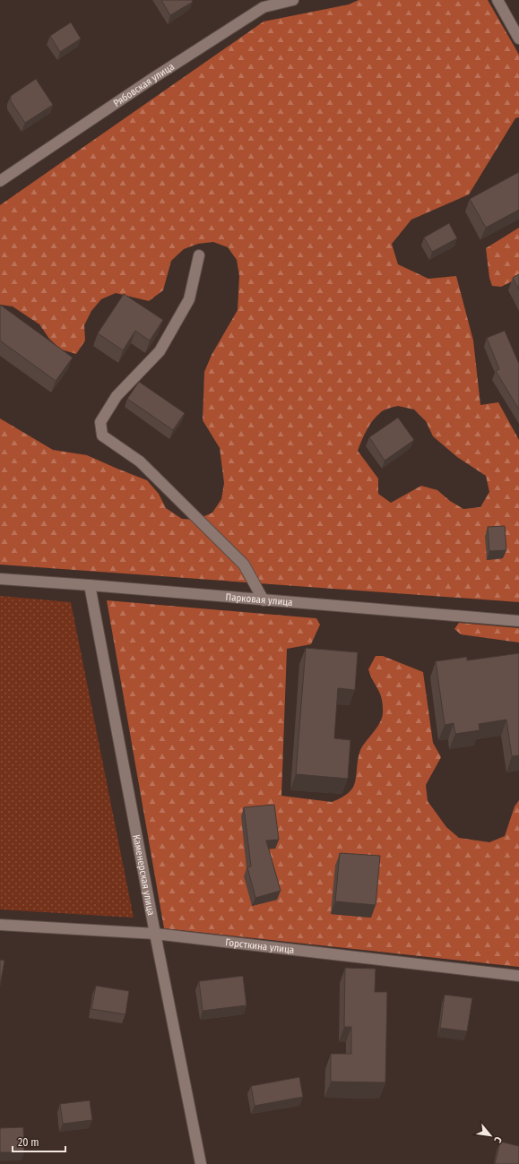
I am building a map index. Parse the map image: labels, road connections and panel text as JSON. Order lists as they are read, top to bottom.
{
  "streets": {
    "street": [
      "Рябовская улица",
      "Парковая улица",
      "Каменерская улица",
      "Горсткина улица"
    ]
  },
  "crossings": [
    ["Парковая улица", "Каменерская улица"],
    ["Каменерская улица", "Горсткина улица"]
  ],
  "scale_bar": "20 m",
  "north": "bottom right"
}
